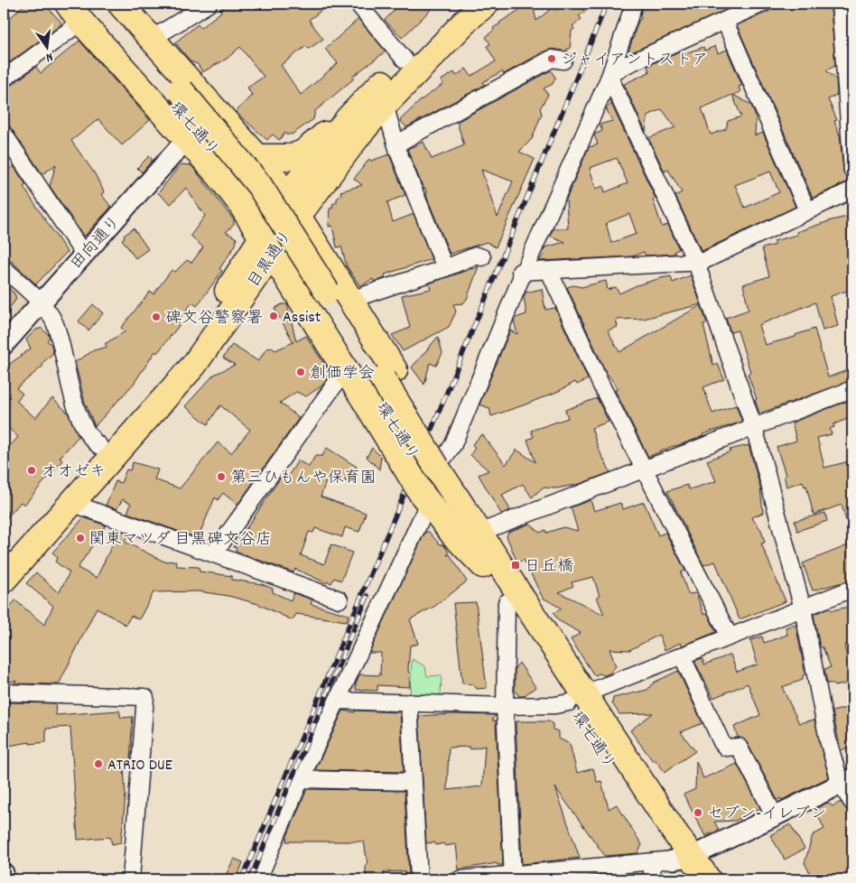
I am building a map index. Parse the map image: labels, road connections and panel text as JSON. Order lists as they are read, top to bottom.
{
  "streets": {
    "main road": ["環七通り", "目黒通り"],
    "street": ["田向通り"]
  },
  "places": {
    "other": [
      "ジャイアントストア",
      "Assist",
      "碑文谷警察署",
      "創価学会",
      "オオゼキ",
      "第三ひもんや保育園",
      "関東マツダ 目黒碑文谷店",
      "ATRIO DUE",
      "セブン-イレブン"
    ],
    "transit": ["日丘橋"]
  },
  "north": "bottom"
}
